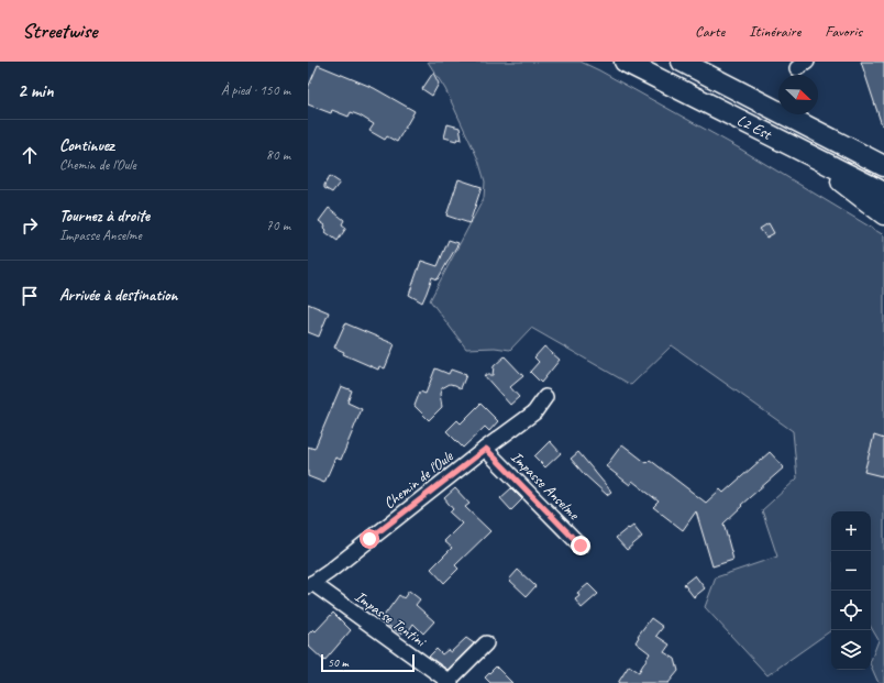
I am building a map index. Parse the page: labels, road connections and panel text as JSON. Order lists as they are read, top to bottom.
{
  "streets": {
    "highway": ["L2 Est"],
    "street": ["Chemin de l'Oule", "Impasse Anselme", "Impasse Tontini"]
  },
  "crossings": [
    ["Chemin de l'Oule", "Impasse Anselme"],
    ["Chemin de l'Oule", "Impasse Tontini"]
  ],
  "scale_bar": "50 m",
  "north": "bottom right",
  "page": {
    "header": "Streetwise",
    "nav": ["Carte", "Itinéraire", "Favoris"],
    "heading": ["2 min", "À pied · 150 m"],
    "list": [
      ["Continuez", "Chemin de l'Oule", "80 m"],
      ["Tournez à droite", "Impasse Anselme", "70 m"],
      "Arrivée à destination"
    ],
    "map_buttons": ["+", "−"],
    "scale": "50 m"
  }
}
